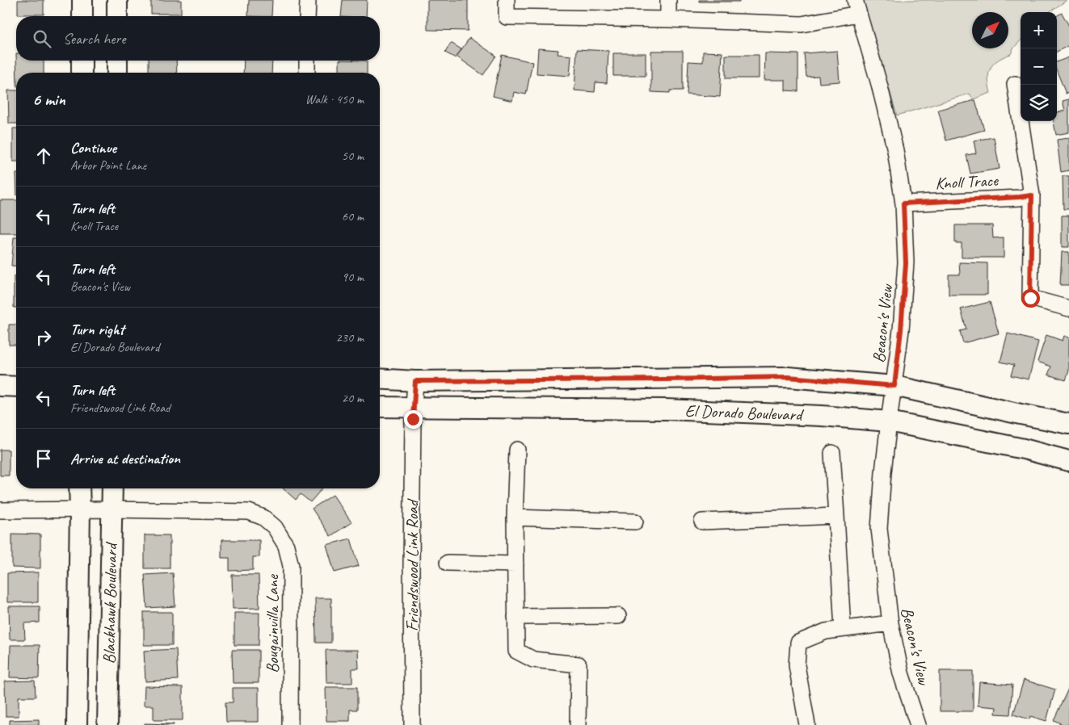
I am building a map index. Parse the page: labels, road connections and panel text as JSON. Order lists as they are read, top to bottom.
{
  "streets": {
    "main road": ["El Dorado Boulevard", "Blackhawk Boulevard"],
    "street": [
      "Knoll Trace",
      "Beacon's View",
      "Friendswood Link Road",
      "Bougainvilla Lane"
    ]
  },
  "crossings": [
    ["Knoll Trace", "Beacon's View"],
    ["Beacon's View", "El Dorado Boulevard"],
    ["El Dorado Boulevard", "Friendswood Link Road"],
    ["Blackhawk Boulevard", "Bougainvilla Lane"]
  ],
  "north": "top right",
  "page": {
    "map_buttons": ["+", "−"],
    "search": "Search here",
    "heading": ["6 min", "Walk · 450 m"],
    "list": [
      ["Continue", "Arbor Point Lane", "50 m"],
      ["Turn left", "Knoll Trace", "60 m"],
      ["Turn left", "Beacon's View", "90 m"],
      ["Turn right", "El Dorado Boulevard", "230 m"],
      ["Turn left", "Friendswood Link Road", "20 m"],
      "Arrive at destination"
    ]
  }
}
